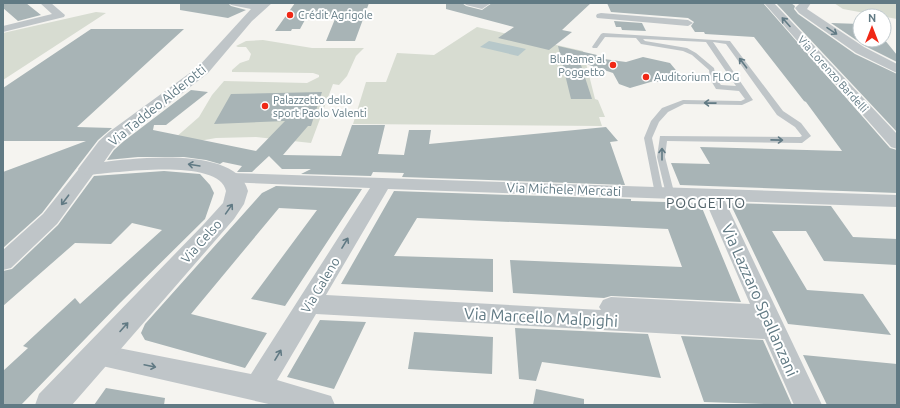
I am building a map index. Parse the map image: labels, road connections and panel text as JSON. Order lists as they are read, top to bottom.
{
  "streets": {
    "street": [
      "Via Lorenzo Bardelli",
      "Via Taddeo Alderotti",
      "Via Michele Mercati",
      "Via Celso",
      "Via Galeno",
      "Via Lazzaro Spallanzani",
      "Via Marcello Malpighi"
    ]
  },
  "crossings": [
    ["Via Michele Mercati", "Via Celso"],
    ["Via Michele Mercati", "Via Galeno"],
    ["Via Michele Mercati", "Via Lazzaro Spallanzani"],
    ["Via Galeno", "Via Marcello Malpighi"],
    ["Via Lazzaro Spallanzani", "Via Marcello Malpighi"]
  ],
  "one_way": ["Via Lorenzo Bardelli", "Via Celso", "Via Galeno"],
  "districts": ["POGGETTO"],
  "places": [
    "Crédit Agrigole",
    "BluRame al Poggetto",
    "Auditorium FLOG",
    "Palazzetto dello sport Paolo Valenti"
  ],
  "north": "top"
}
